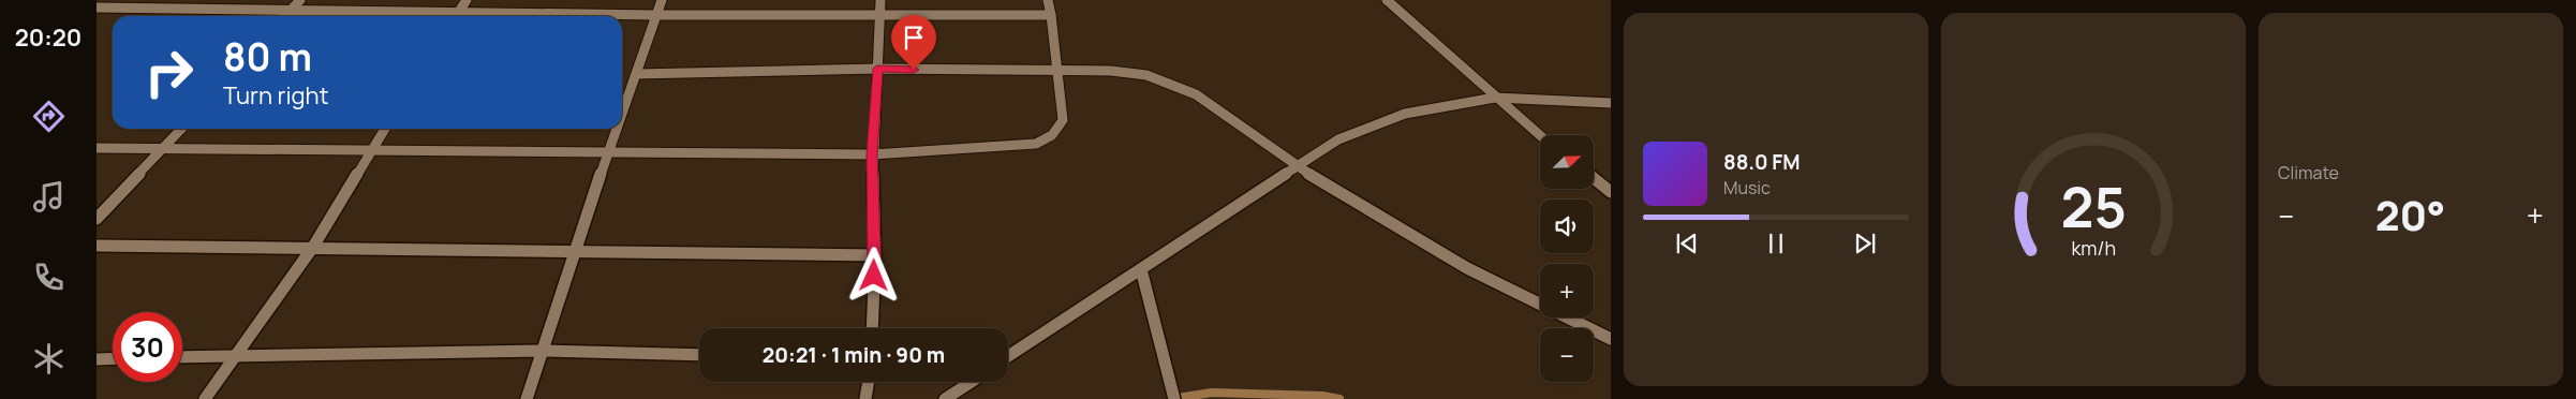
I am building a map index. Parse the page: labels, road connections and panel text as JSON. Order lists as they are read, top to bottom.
{
  "north": "top right",
  "page": {
    "tabs": "20:20",
    "tile": "Climate",
    "turn": ["80 m", "Turn right"],
    "map_buttons": ["+", "−"],
    "song": ["88.0 FM", "Music"],
    "heat": ["−", "20°", "+"],
    "limit": "30",
    "trip": "20:21 · 1 min · 90 m",
    "gauge": ["25", "km/h"]
  }
}
